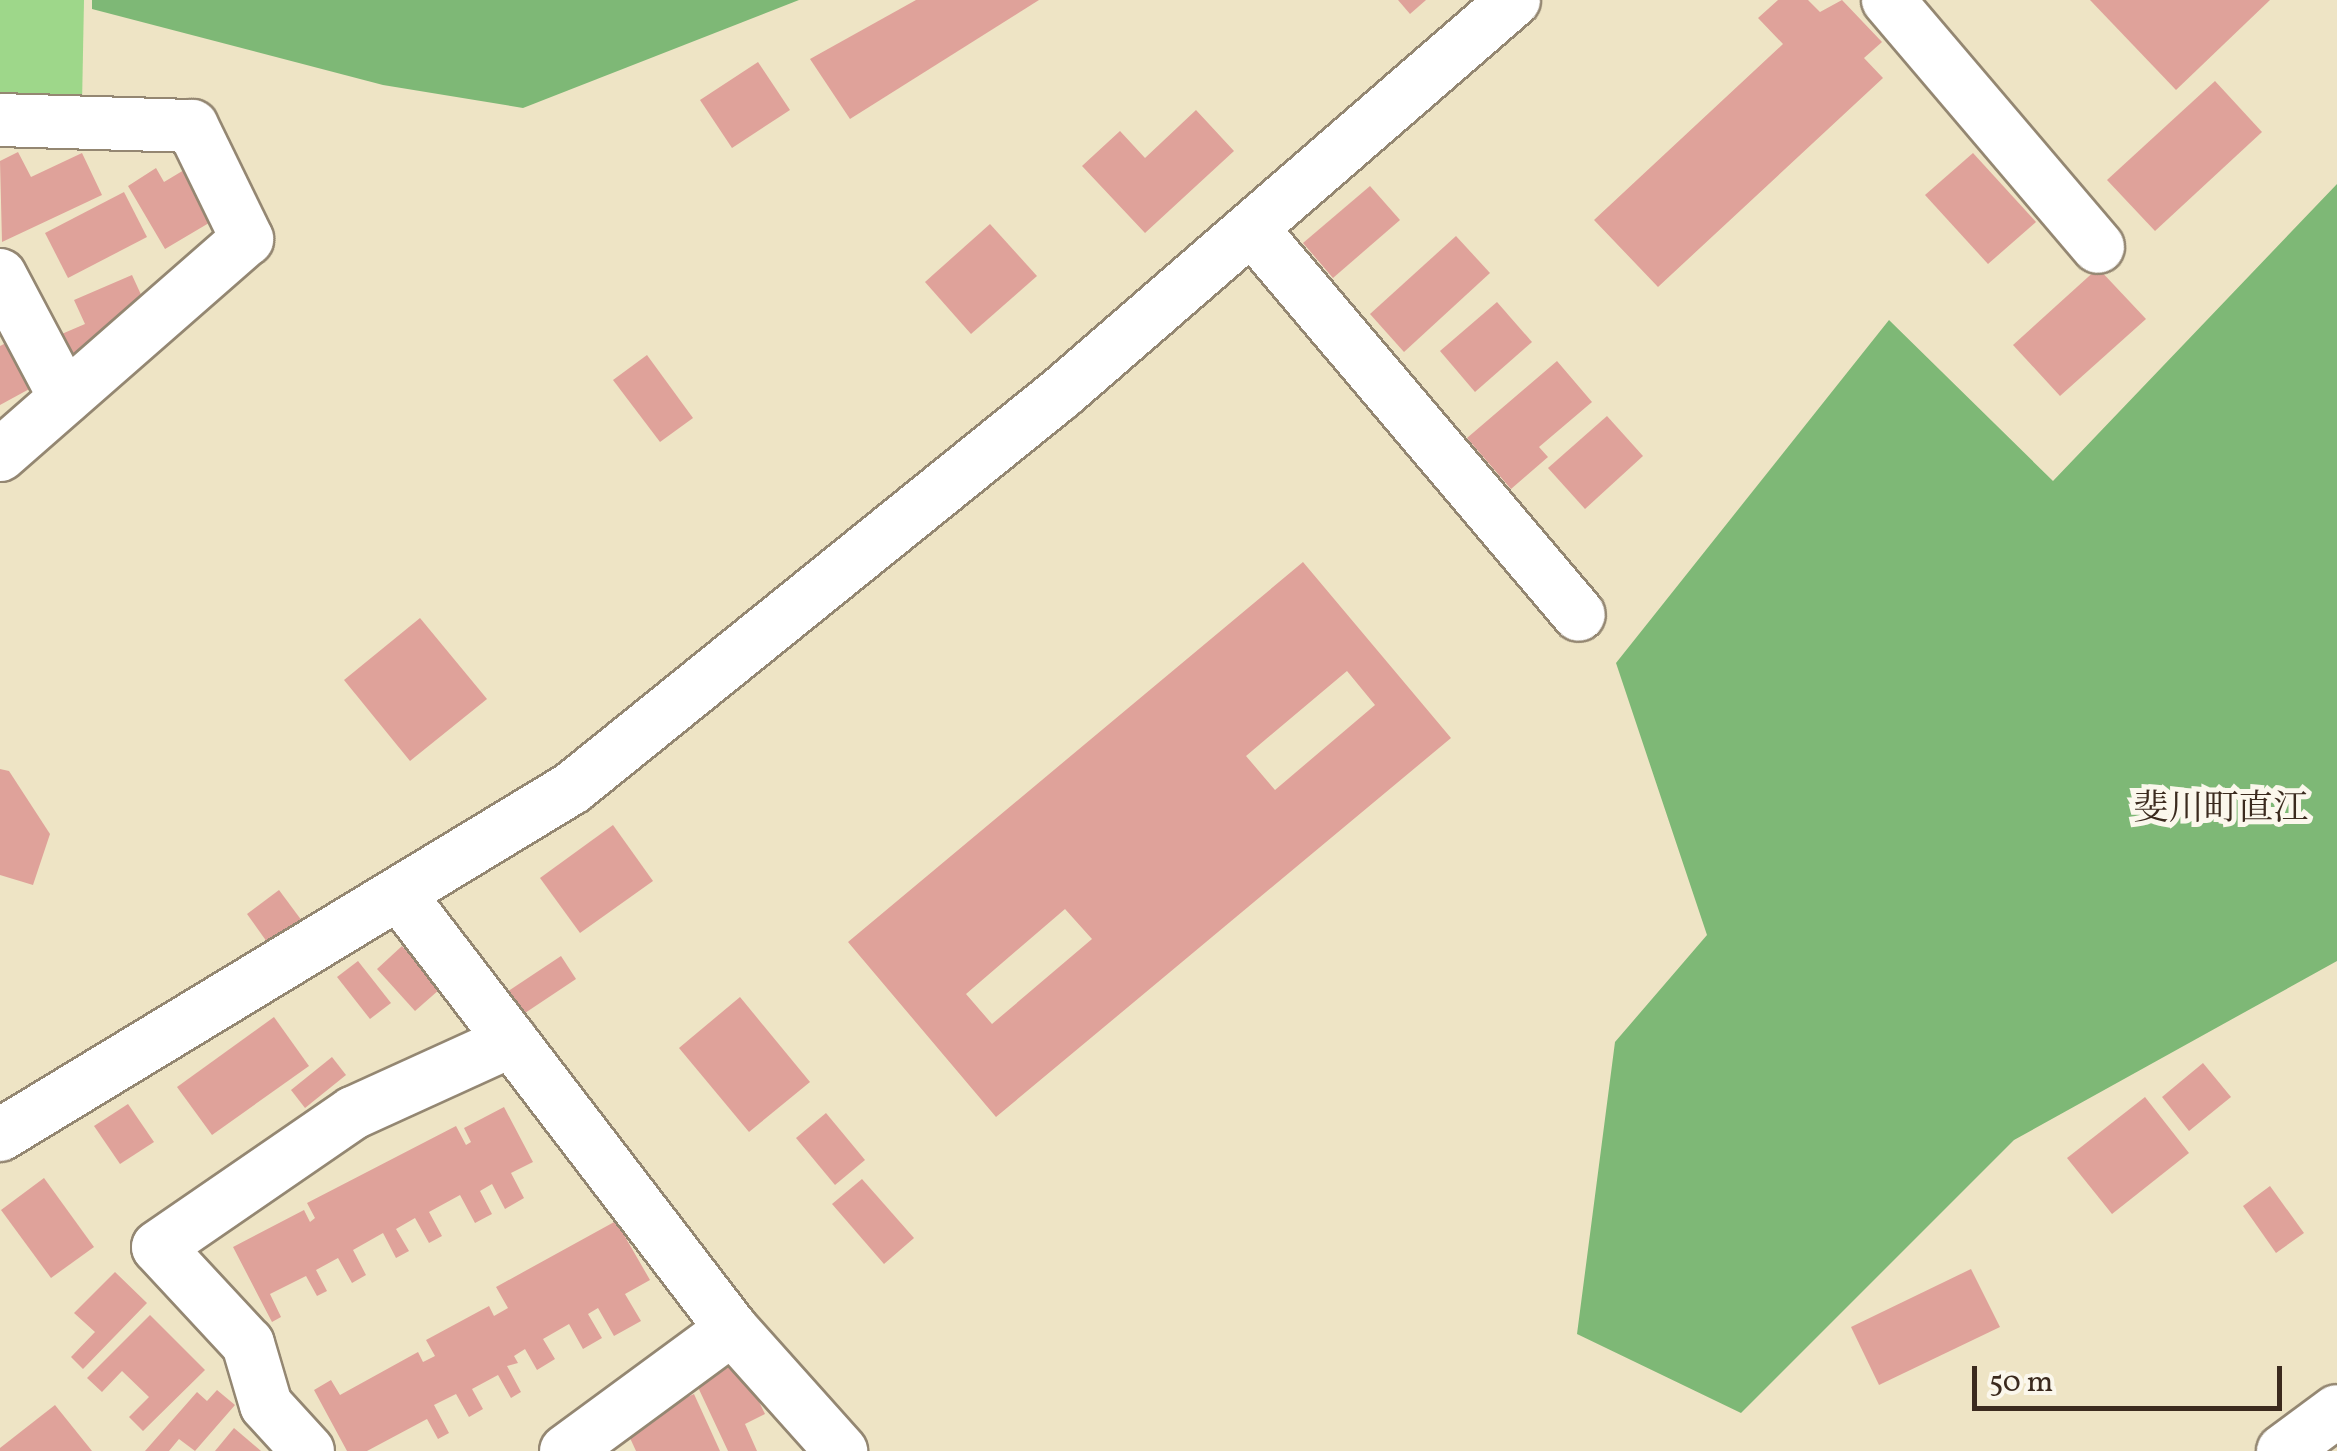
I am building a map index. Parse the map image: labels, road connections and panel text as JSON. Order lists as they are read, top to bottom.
{
  "districts": ["斐川町直江"],
  "scale_bar": "50 m"
}
